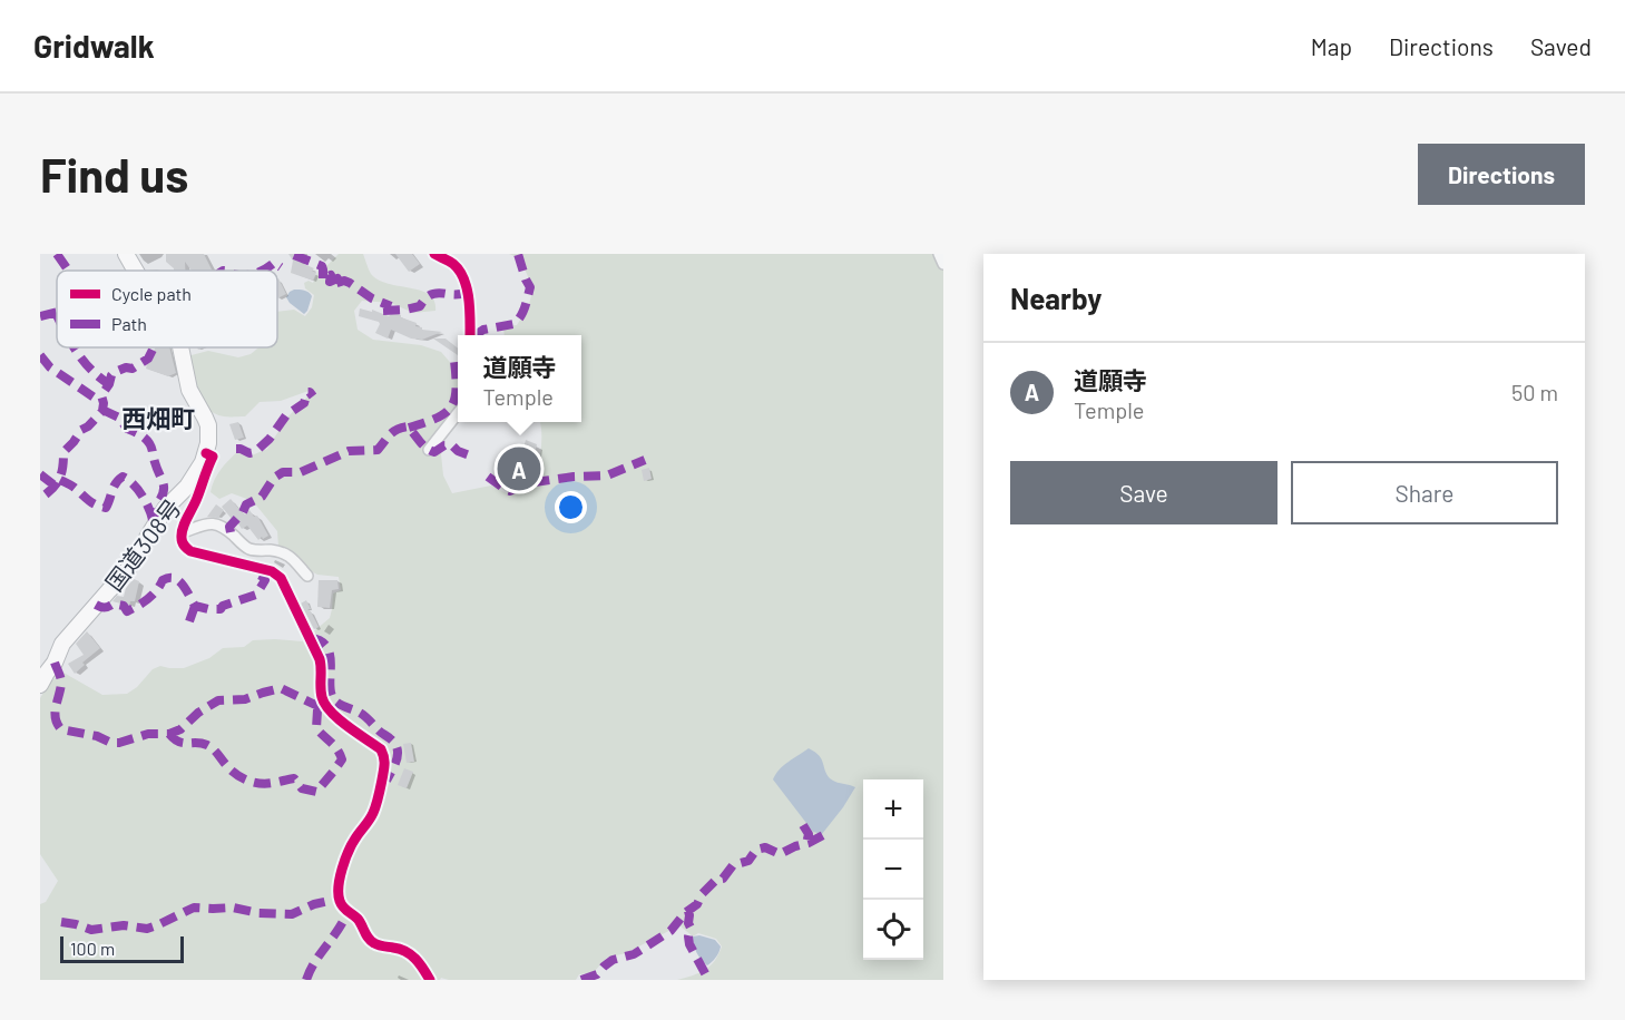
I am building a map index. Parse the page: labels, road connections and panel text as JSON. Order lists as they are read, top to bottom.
{
  "streets": {
    "highway": ["国道308号"]
  },
  "districts": ["西畑町"],
  "legend": ["Cycle path", "Path"],
  "scale_bar": "100 m",
  "page": {
    "header": "Gridwalk",
    "nav": ["Map", "Directions", "Saved"],
    "buttons": [
      "Directions",
      ["Save", "Share"]
    ],
    "title": "Find us",
    "heading": "Nearby",
    "popup": ["道願寺", "Temple"],
    "list": [
      {
        "mark": "A",
        "name": "道願寺",
        "note": "Temple",
        "value": "50 m"
      }
    ],
    "pins": "A",
    "map_buttons": ["+", "−"],
    "scale": "100 m"
  }
}
